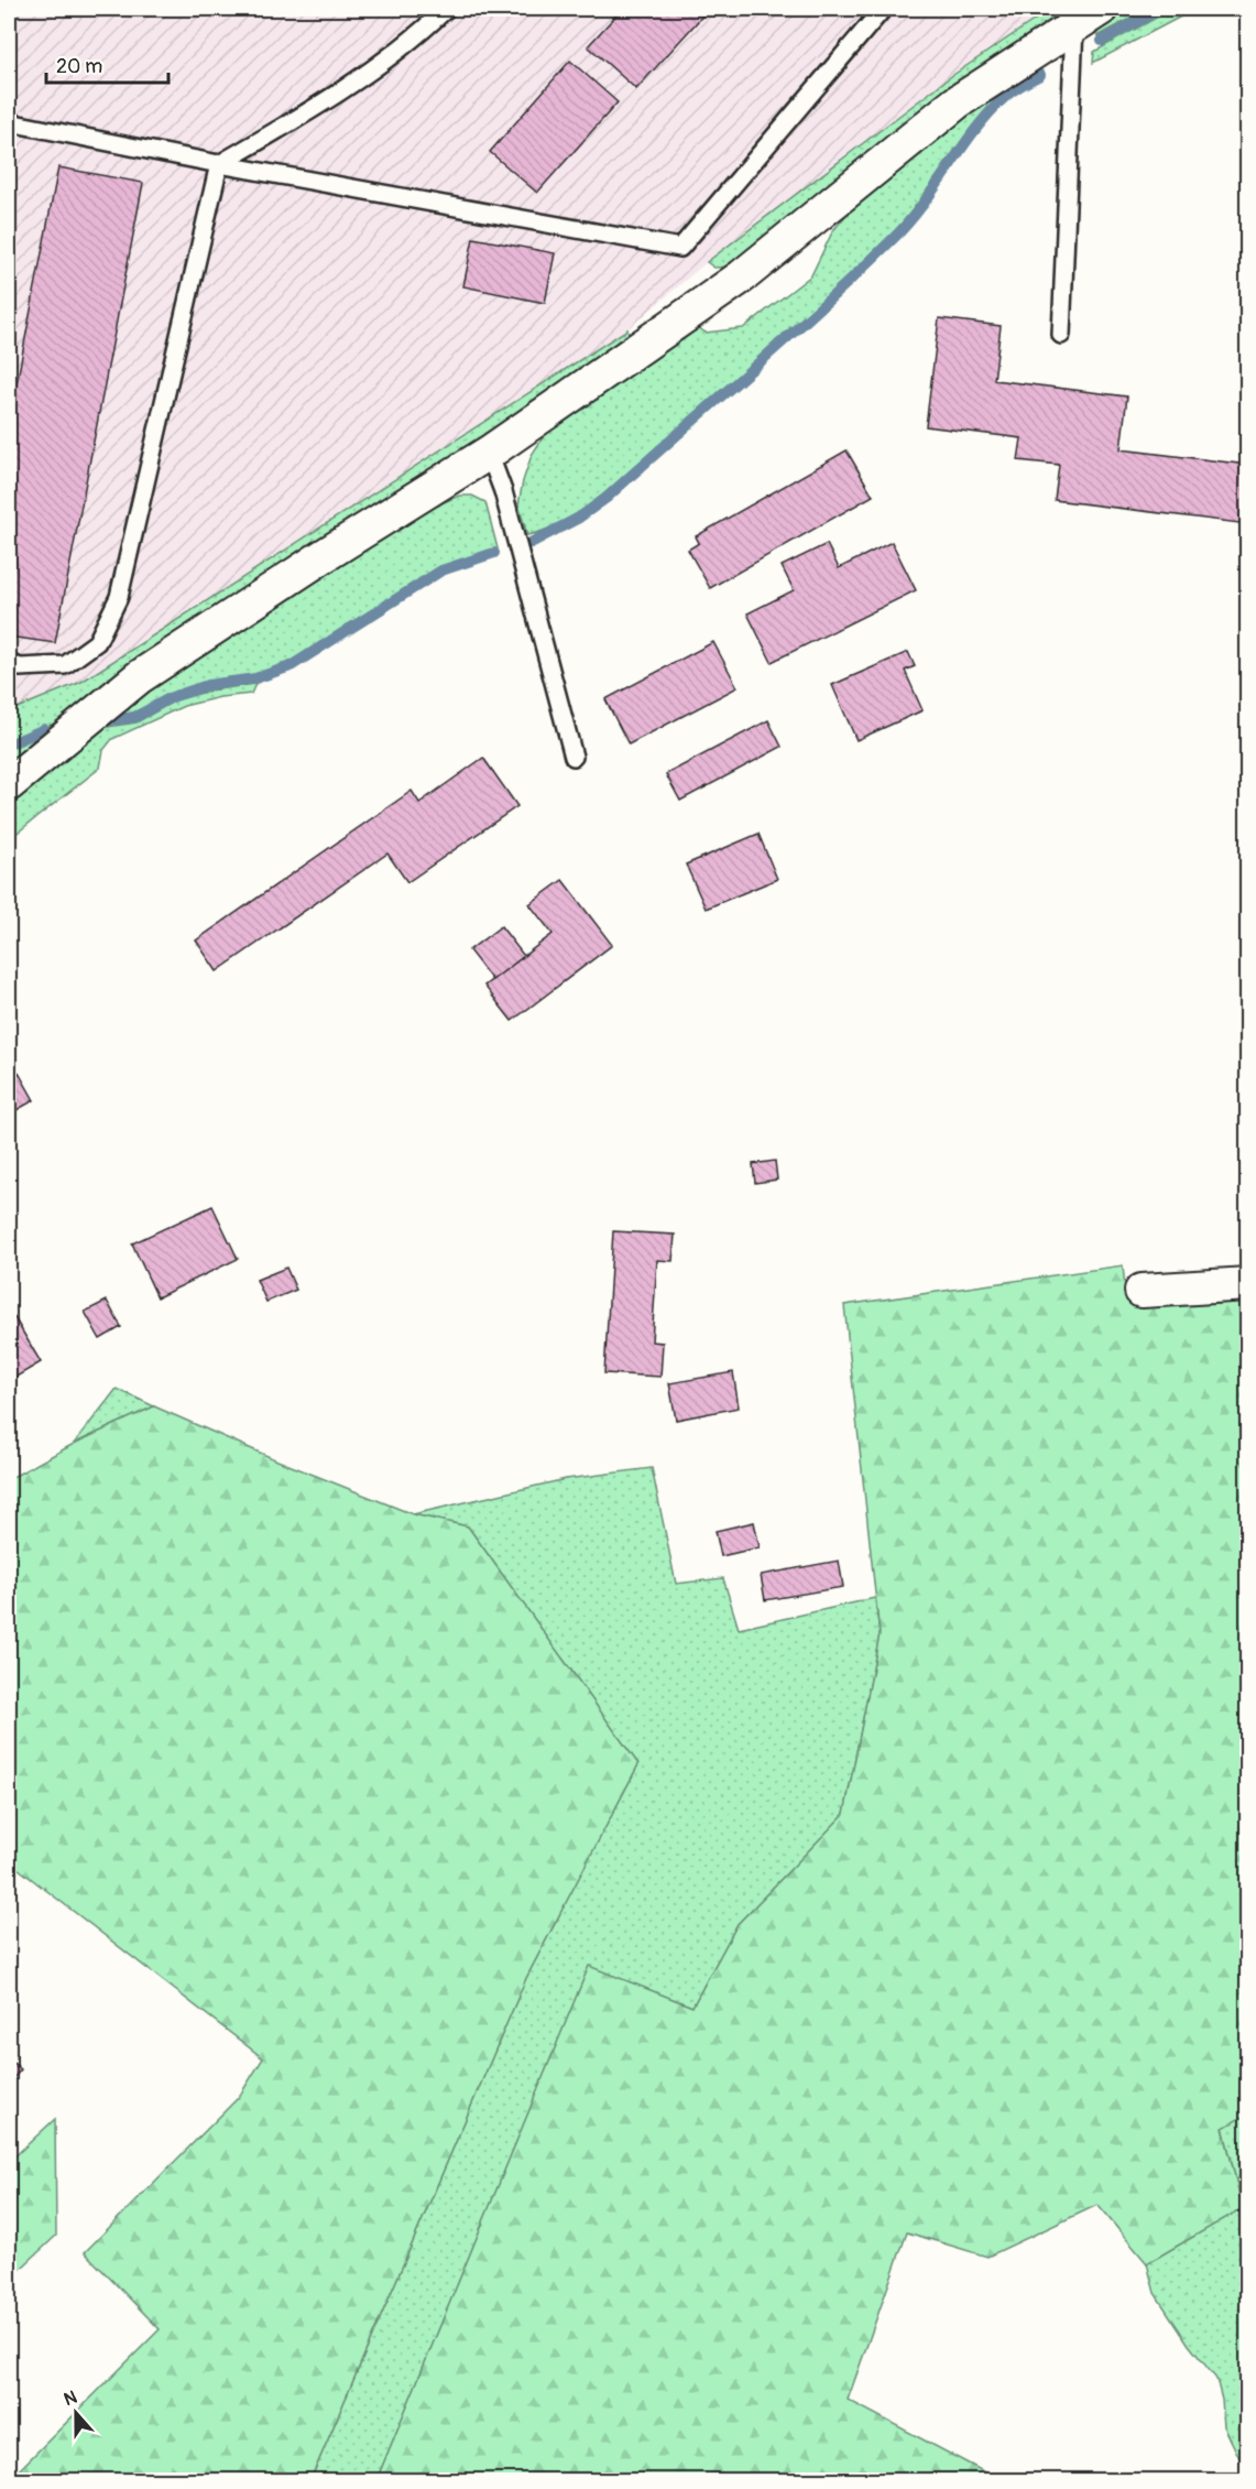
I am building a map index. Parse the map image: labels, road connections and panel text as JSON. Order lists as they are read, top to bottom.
{
  "scale_bar": "20 m",
  "north": "top"
}
